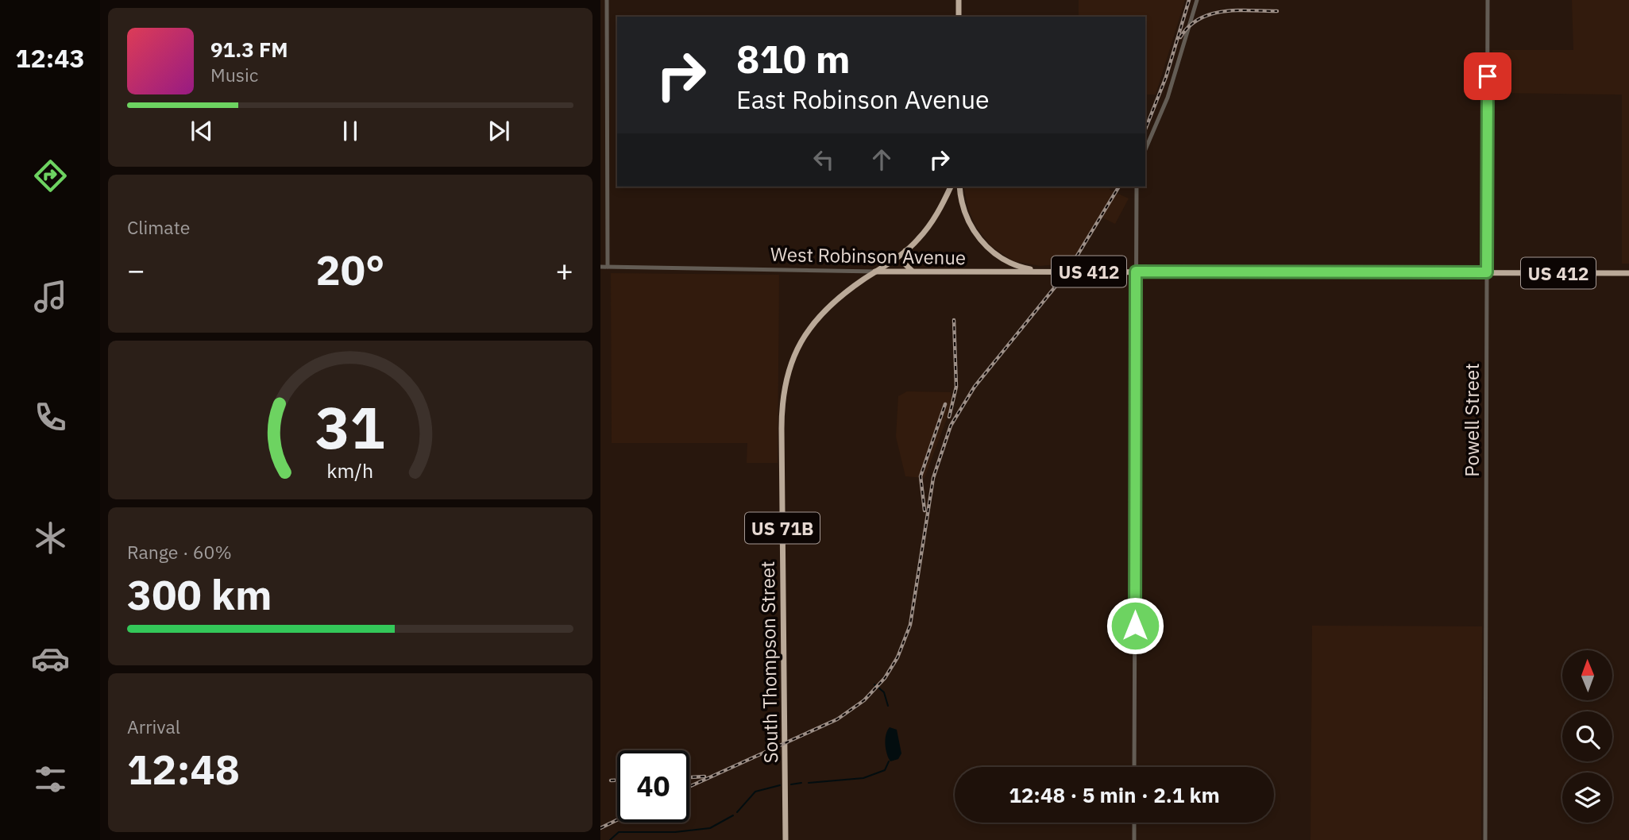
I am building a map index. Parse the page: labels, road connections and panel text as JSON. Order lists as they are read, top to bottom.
{
  "streets": {
    "highway": [
      "West Robinson Avenue",
      "US 412",
      "US 71B",
      "South Thompson Street"
    ],
    "street": ["Powell Street"]
  },
  "crossings": [
    ["West Robinson Avenue", "US 412"],
    ["West Robinson Avenue", "South Thompson Street"],
    ["US 412", "Powell Street"]
  ],
  "north": "top",
  "page": {
    "tabs": "12:43",
    "turn": ["810 m", "East Robinson Avenue"],
    "song": ["91.3 FM", "Music"],
    "tile": [
      "Climate",
      ["Range · 60%", "300 km"],
      ["Arrival", "12:48"]
    ],
    "heat": ["−", "20°", "+"],
    "limit": "40",
    "trip": "12:48 · 5 min · 2.1 km",
    "gauge": ["31", "km/h"]
  }
}
